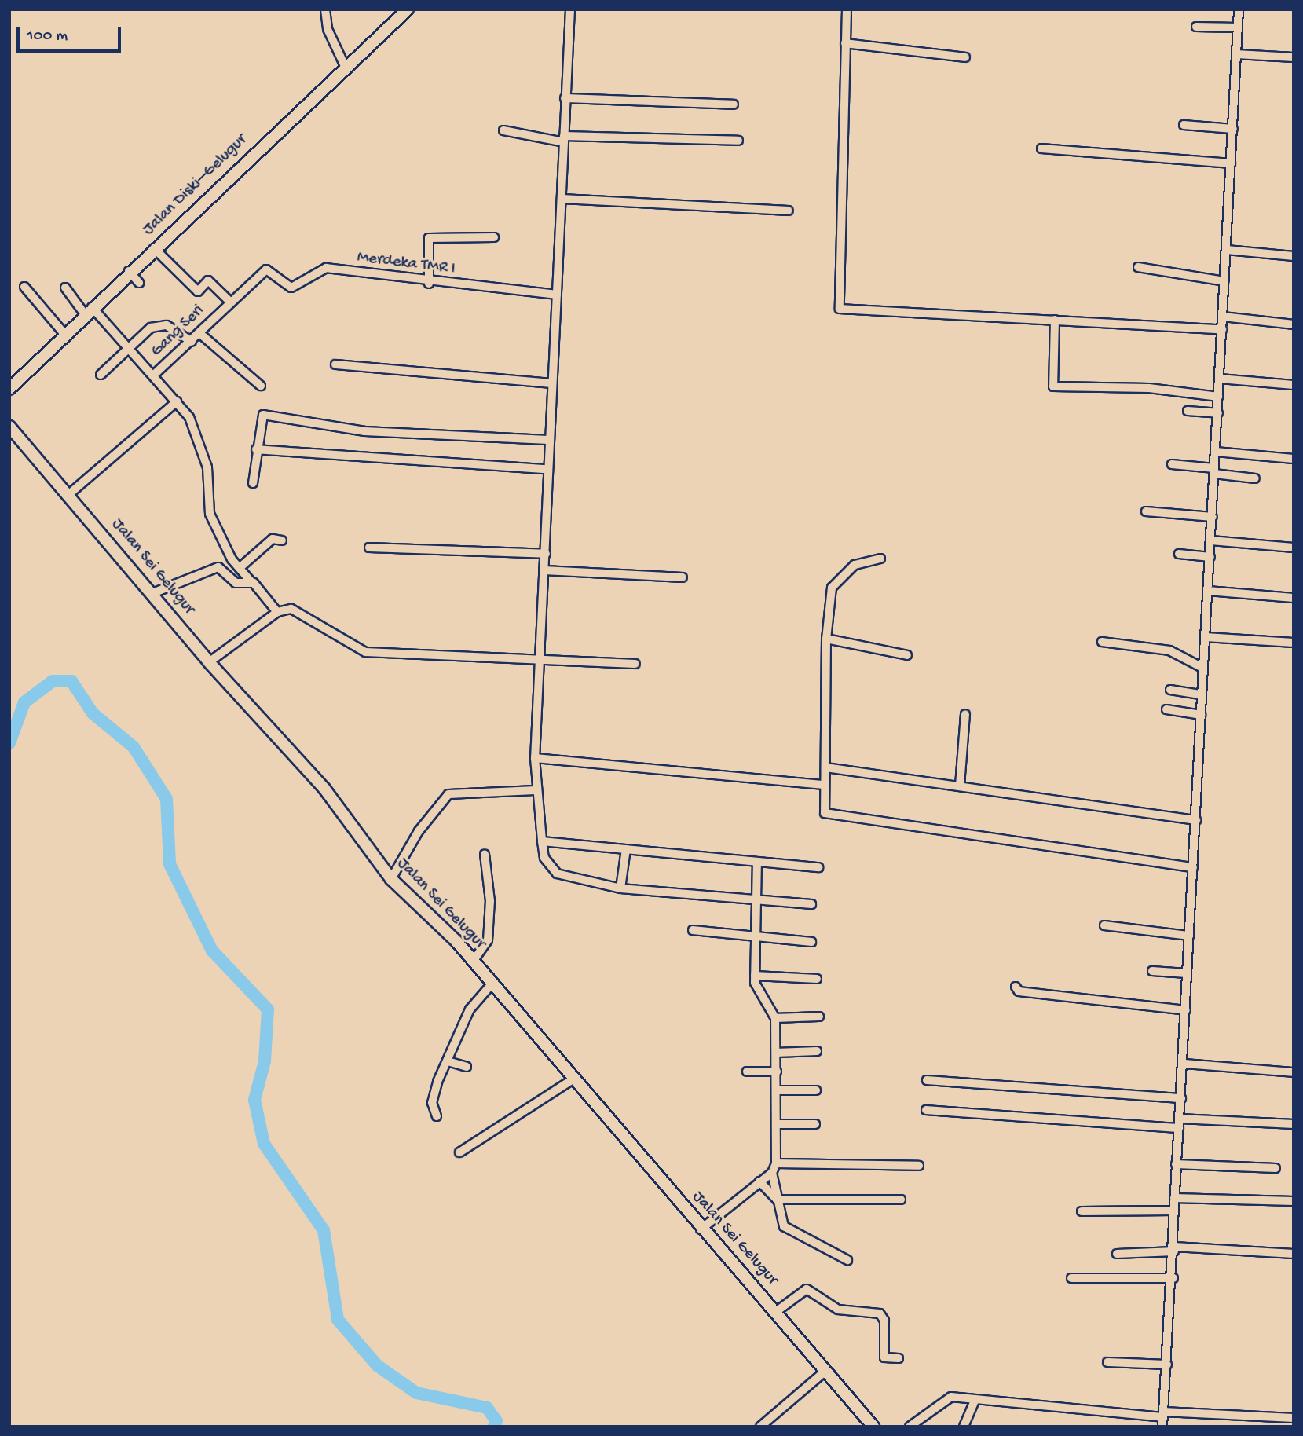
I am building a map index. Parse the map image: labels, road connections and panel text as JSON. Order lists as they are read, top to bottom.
{
  "streets": {
    "main road": ["Jalan Diski–Gelugur", "Jalan Sei Gelugur"],
    "street": ["Merdeka TMR I", "Gang Seri"]
  },
  "crossings": [
    ["Jalan Diski–Gelugur", "Gang Seri"],
    ["Merdeka TMR I", "Gang Seri"]
  ],
  "scale_bar": "100 m"
}
